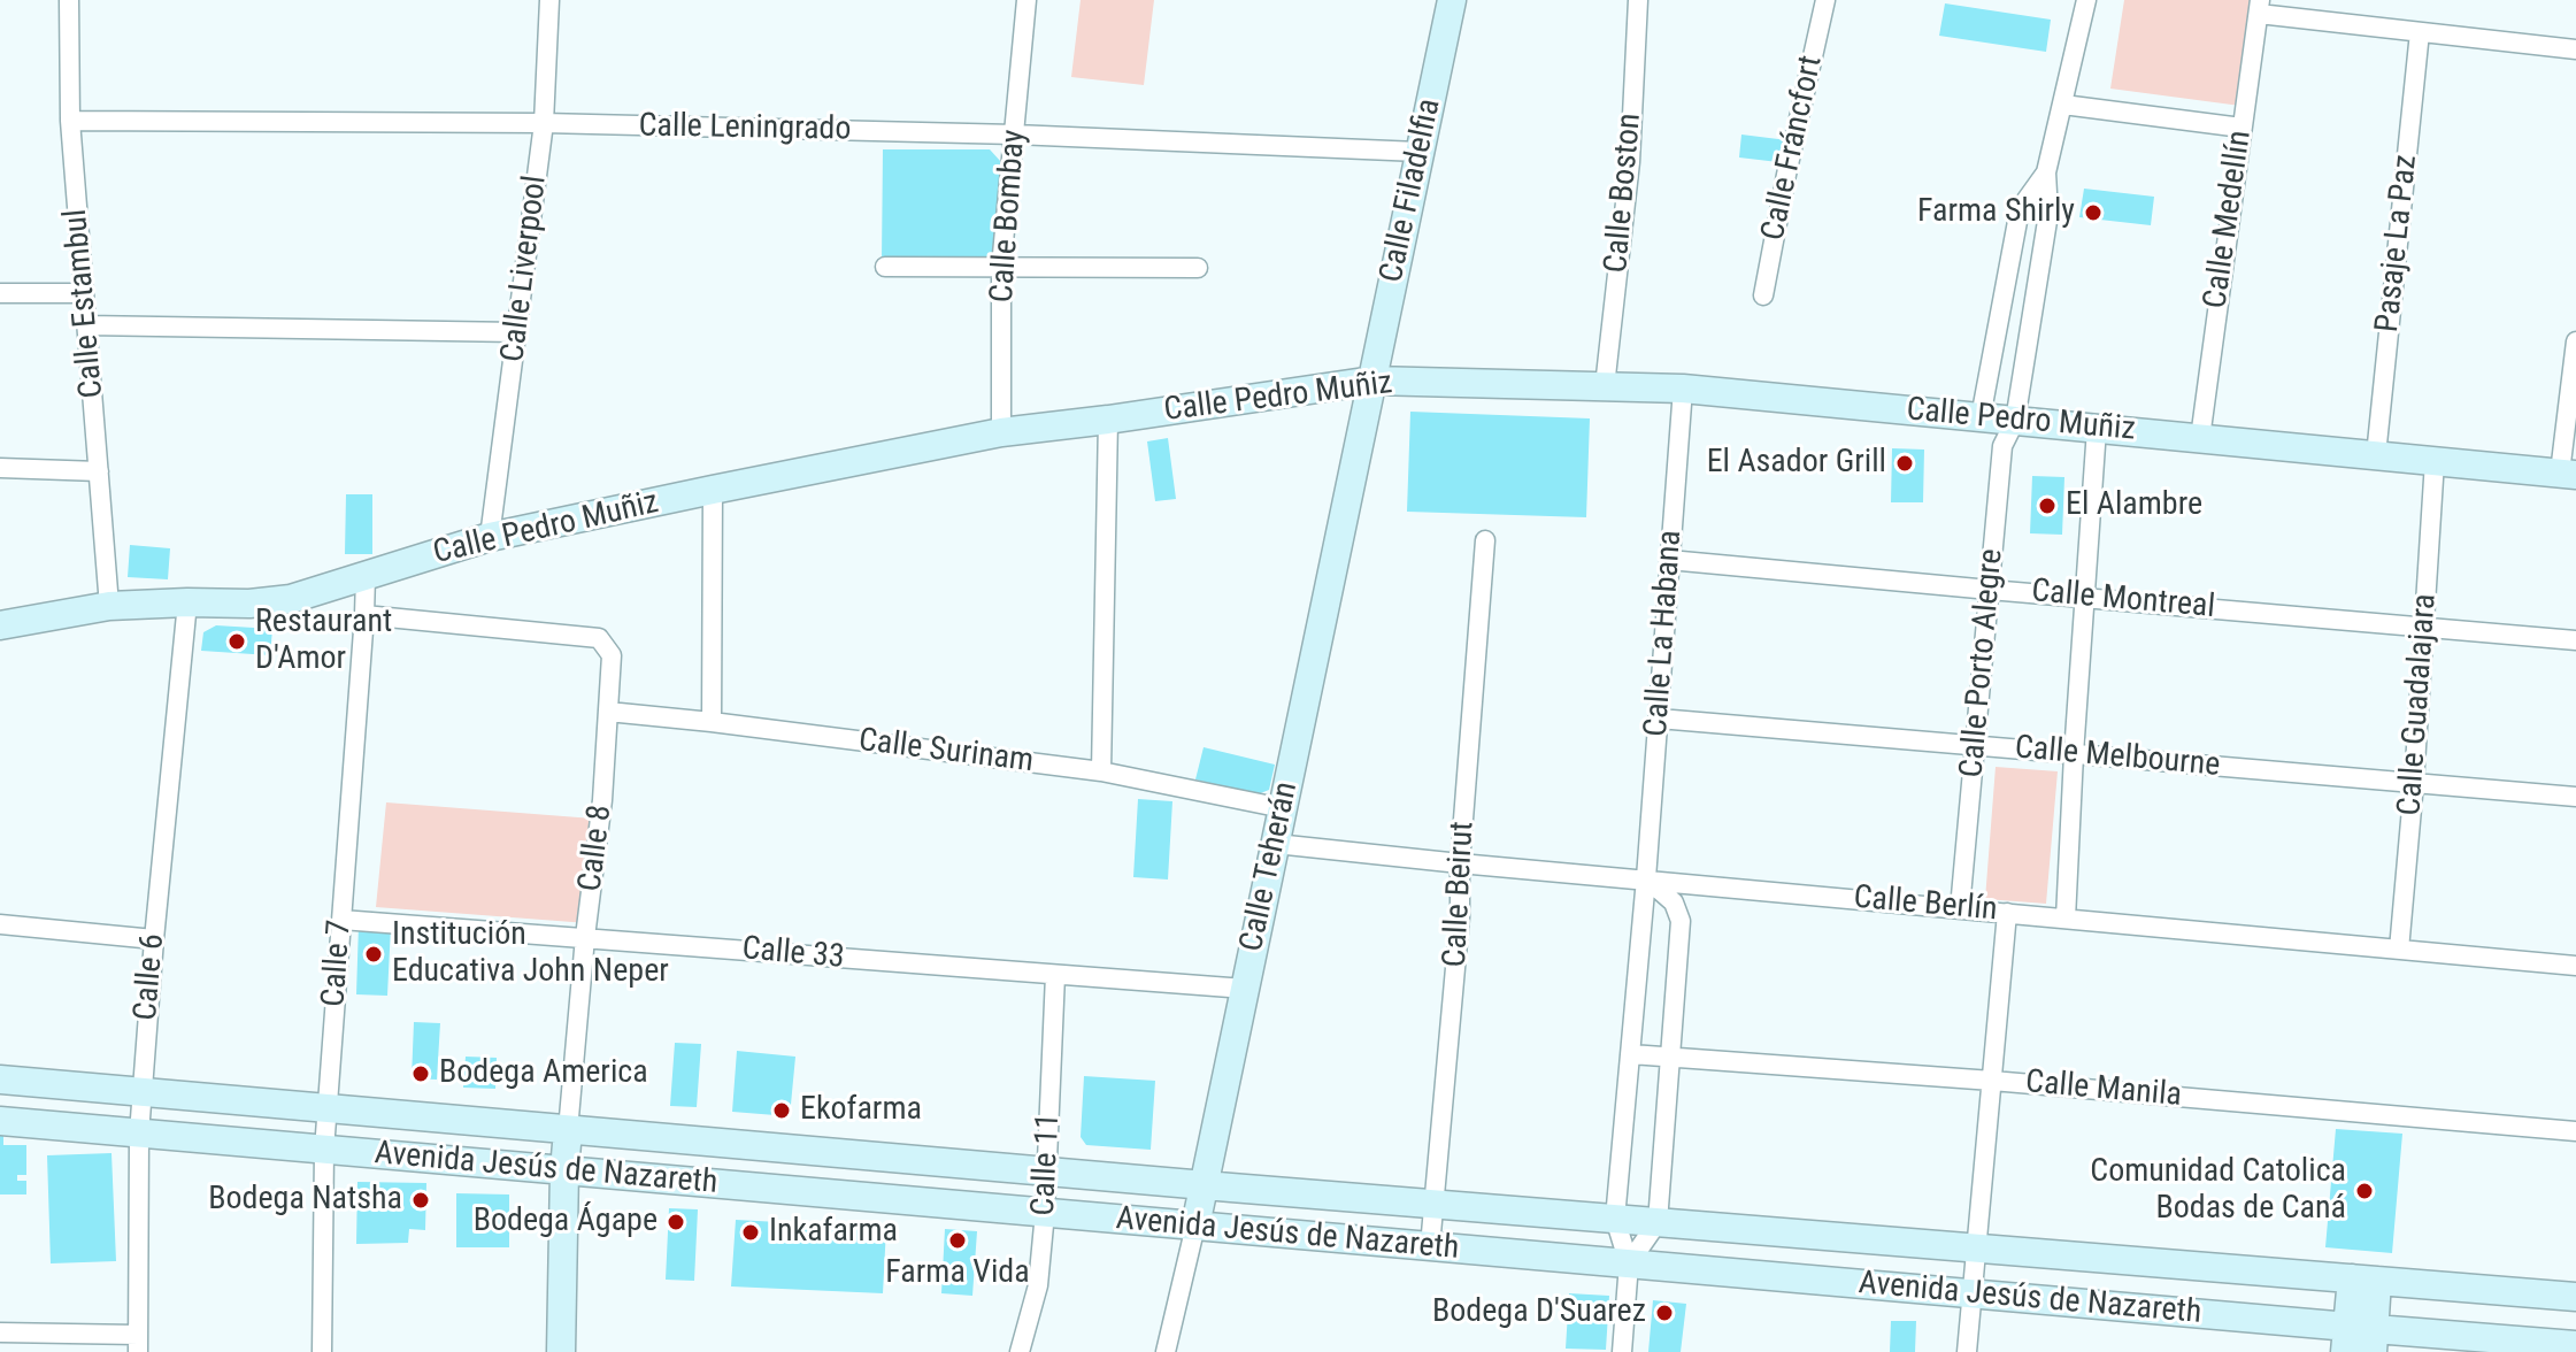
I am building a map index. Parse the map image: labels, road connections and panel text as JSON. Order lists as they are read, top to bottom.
{
  "streets": {
    "main road": [
      "Calle Filadelfia",
      "Calle Pedro Muñiz",
      "Calle 8",
      "Calle Teherán",
      "Avenida Jesús de Nazareth"
    ],
    "street": [
      "Calle Leningrado",
      "Calle Fráncfort",
      "Calle Boston",
      "Calle Bombay",
      "Calle Medellín",
      "Pasaje La Paz",
      "Calle Liverpool",
      "Calle Estambul",
      "Calle Montreal",
      "Calle La Habana",
      "Calle Porto Alegre",
      "Calle Guadalajara",
      "Calle Surinam",
      "Calle Melbourne",
      "Calle Beirut",
      "Calle Berlín",
      "Calle 33",
      "Calle 7",
      "Calle 6",
      "Calle Manila",
      "Calle 11"
    ]
  },
  "crossings": [
    ["Calle Leningrado", "Calle Filadelfia"],
    ["Calle Leningrado", "Calle Bombay"],
    ["Calle Leningrado", "Calle Liverpool"],
    ["Calle Leningrado", "Calle Estambul"],
    ["Calle Filadelfia", "Calle Pedro Muñiz"],
    ["Calle Filadelfia", "Calle Teherán"],
    ["Calle Boston", "Calle Pedro Muñiz"],
    ["Calle Bombay", "Calle Pedro Muñiz"],
    ["Calle Medellín", "Calle Pedro Muñiz"],
    ["Pasaje La Paz", "Calle Pedro Muñiz"],
    ["Calle Liverpool", "Calle Pedro Muñiz"],
    ["Calle Estambul", "Calle Pedro Muñiz"],
    ["Calle Pedro Muñiz", "Calle La Habana"],
    ["Calle Pedro Muñiz", "Calle Porto Alegre"],
    ["Calle Pedro Muñiz", "Calle Guadalajara"],
    ["Calle Pedro Muñiz", "Calle Teherán"],
    ["Calle Pedro Muñiz", "Calle 7"],
    ["Calle Pedro Muñiz", "Calle 6"],
    ["Calle Montreal", "Calle La Habana"],
    ["Calle Montreal", "Calle Porto Alegre"],
    ["Calle Montreal", "Calle Guadalajara"],
    ["Calle La Habana", "Calle Melbourne"],
    ["Calle La Habana", "Calle Berlín"],
    ["Calle La Habana", "Calle Manila"],
    ["Calle La Habana", "Avenida Jesús de Nazareth"],
    ["Calle Porto Alegre", "Calle Melbourne"],
    ["Calle Porto Alegre", "Calle Berlín"],
    ["Calle Guadalajara", "Calle Melbourne"],
    ["Calle Guadalajara", "Calle Berlín"],
    ["Calle Surinam", "Calle 8"],
    ["Calle Surinam", "Calle Teherán"],
    ["Calle 8", "Calle 33"],
    ["Calle 8", "Calle 7"],
    ["Calle 8", "Avenida Jesús de Nazareth"],
    ["Calle Teherán", "Calle Berlín"],
    ["Calle Teherán", "Calle 33"],
    ["Calle Teherán", "Avenida Jesús de Nazareth"],
    ["Calle Beirut", "Calle Berlín"],
    ["Calle Beirut", "Avenida Jesús de Nazareth"],
    ["Calle 33", "Calle 7"],
    ["Calle 33", "Calle 11"],
    ["Calle 7", "Avenida Jesús de Nazareth"],
    ["Calle 6", "Avenida Jesús de Nazareth"],
    ["Calle 11", "Avenida Jesús de Nazareth"]
  ],
  "places": [
    "Farma Shirly",
    "El Asador Grill",
    "El Alambre",
    "Restaurant D'Amor",
    "Institución Educativa John Neper",
    "Bodega America",
    "Ekofarma",
    "Comunidad Catolica Bodas de Caná",
    "Bodega Natsha",
    "Bodega Ágape",
    "Inkafarma",
    "Farma Vida",
    "Bodega D'Suarez"
  ]
}
